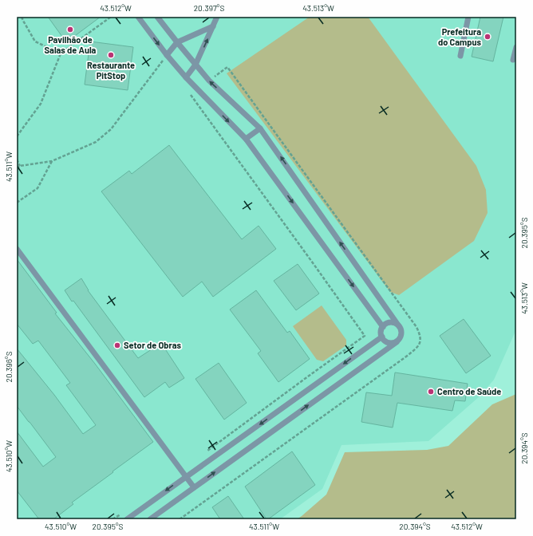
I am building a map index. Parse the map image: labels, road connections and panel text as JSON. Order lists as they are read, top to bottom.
{
  "places": [
    "Pavilhão de Salas de Aula",
    "Prefeitura do Campus",
    "Restaurante PitStop",
    "Setor de Obras",
    "Centro de Saúde"
  ],
  "coordinates": [
    "43.512°W",
    "20.397°S",
    "43.513°W",
    "43.511°W",
    "20.395°S",
    "20.396°S",
    "20.394°S",
    "43.510°W"
  ]
}
